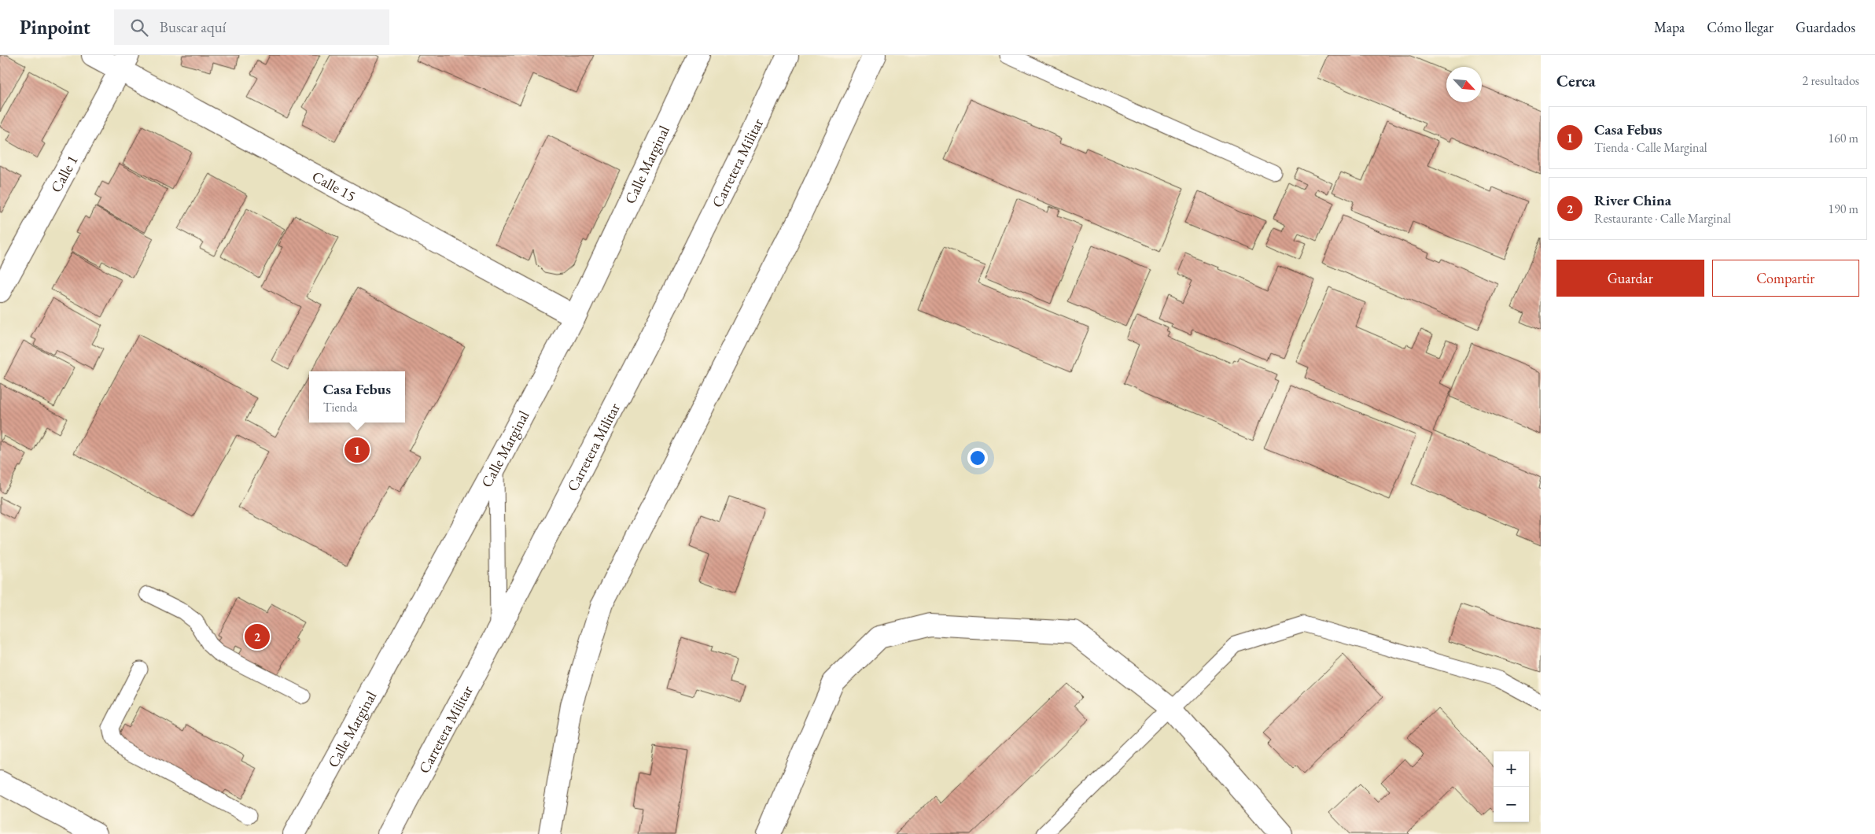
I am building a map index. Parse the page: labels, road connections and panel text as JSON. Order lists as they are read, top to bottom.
{
  "streets": {
    "street": [
      "Carretera Militar",
      "Calle Marginal",
      "Calle 1",
      "Calle 15"
    ]
  },
  "crossings": [
    ["Calle Marginal", "Calle 15"],
    ["Calle 1", "Calle 15"]
  ],
  "north": "bottom right",
  "page": {
    "header": "Pinpoint",
    "search": "Buscar aquí",
    "nav": ["Mapa", "Cómo llegar", "Guardados"],
    "heading": ["Cerca", "2 resultados"],
    "list": [
      {
        "mark": "1",
        "name": "Casa Febus",
        "note": "Tienda · Calle Marginal",
        "value": "160 m"
      },
      {
        "mark": "2",
        "name": "River China",
        "note": "Restaurante · Calle Marginal",
        "value": "190 m"
      }
    ],
    "buttons": ["Guardar", "Compartir"],
    "popup": ["Casa Febus", "Tienda"],
    "pins": ["1", "2"],
    "map_buttons": ["+", "−"]
  }
}
